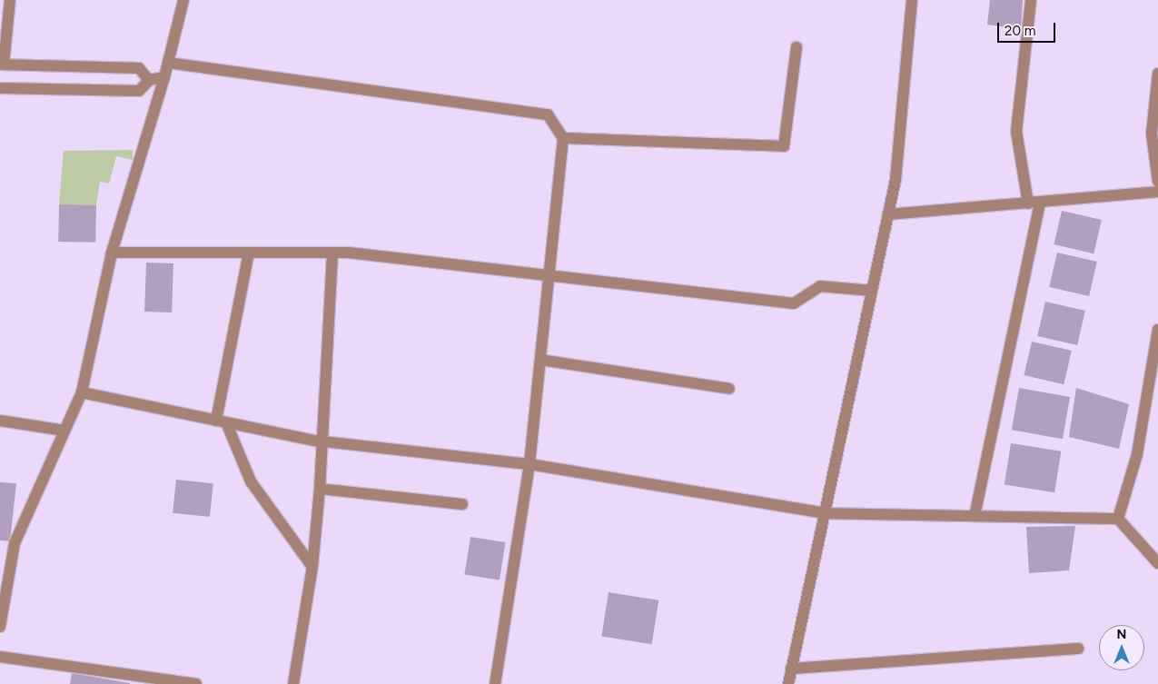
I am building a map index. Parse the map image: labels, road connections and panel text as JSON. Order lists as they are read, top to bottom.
{
  "scale_bar": "20 m",
  "north": "top"
}
